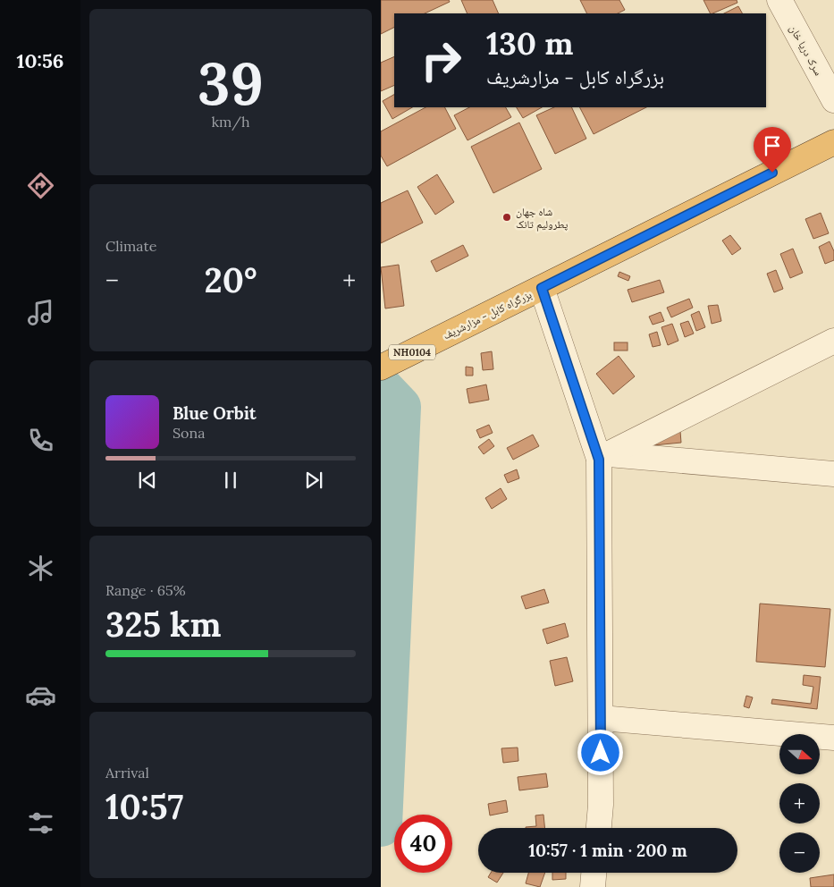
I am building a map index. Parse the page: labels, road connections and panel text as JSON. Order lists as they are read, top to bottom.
{
  "streets": {
    "highway": ["بزرگراه کابل - مزارشریف", "NH0104"],
    "street": ["سرک دریا خان"]
  },
  "places": ["شاه جهان پطرولیم تانک"],
  "north": "right",
  "page": {
    "tabs": "10:56",
    "tile": [
      ["39", "km/h"],
      "Climate",
      ["Range · 65%", "325 km"],
      ["Arrival", "10:57"]
    ],
    "turn": ["130 m", "بزرگراه کابل - مزارشریف"],
    "heat": ["−", "20°", "+"],
    "song": ["Blue Orbit", "Sona"],
    "map_buttons": ["+", "−"],
    "limit": "40",
    "trip": "10:57 · 1 min · 200 m"
  }
}
